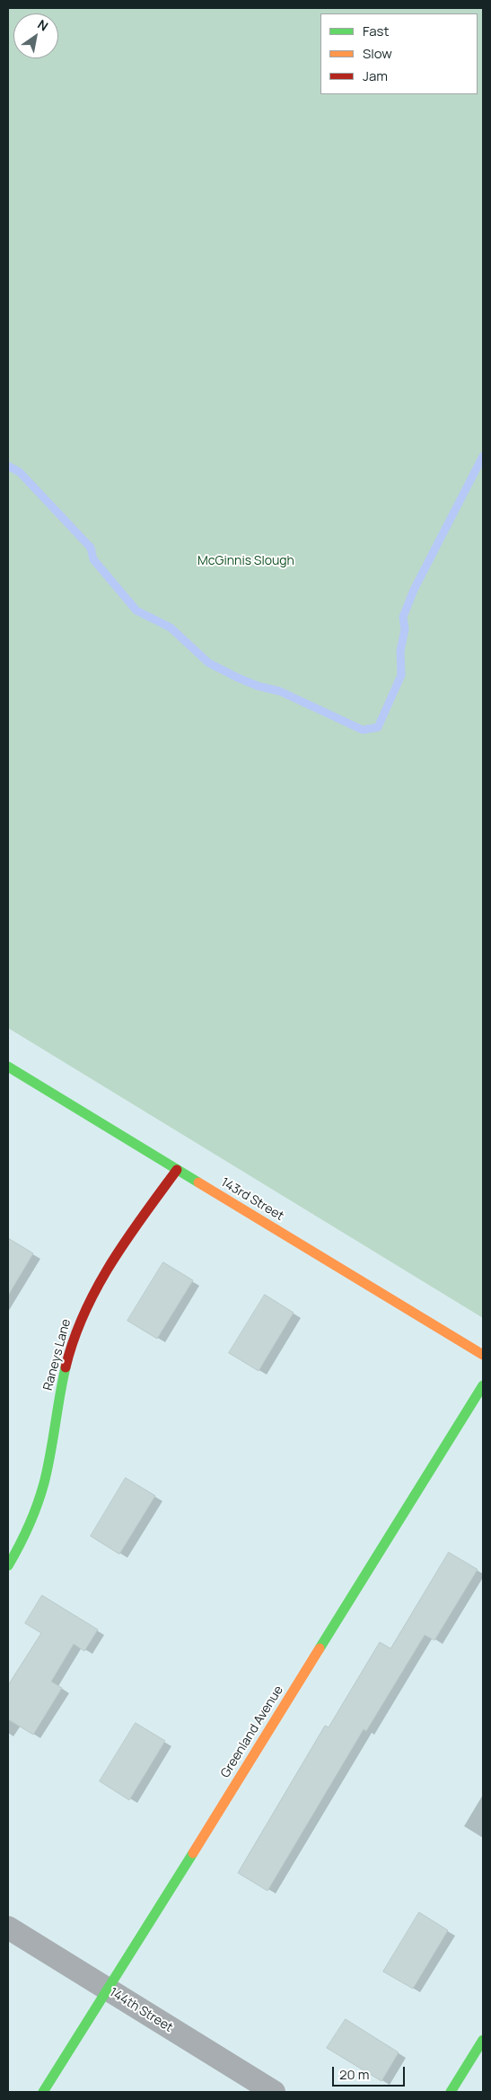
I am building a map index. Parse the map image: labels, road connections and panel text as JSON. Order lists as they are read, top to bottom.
{
  "streets": {
    "street": [
      "143rd Street",
      "Raneys Lane",
      "Greenland Avenue",
      "144th Street"
    ]
  },
  "crossings": [
    ["143rd Street", "Raneys Lane"],
    ["Greenland Avenue", "144th Street"]
  ],
  "parks": ["McGinnis Slough"],
  "legend": ["Fast", "Slow", "Jam"],
  "scale_bar": "20 m",
  "north": "top right"
}
